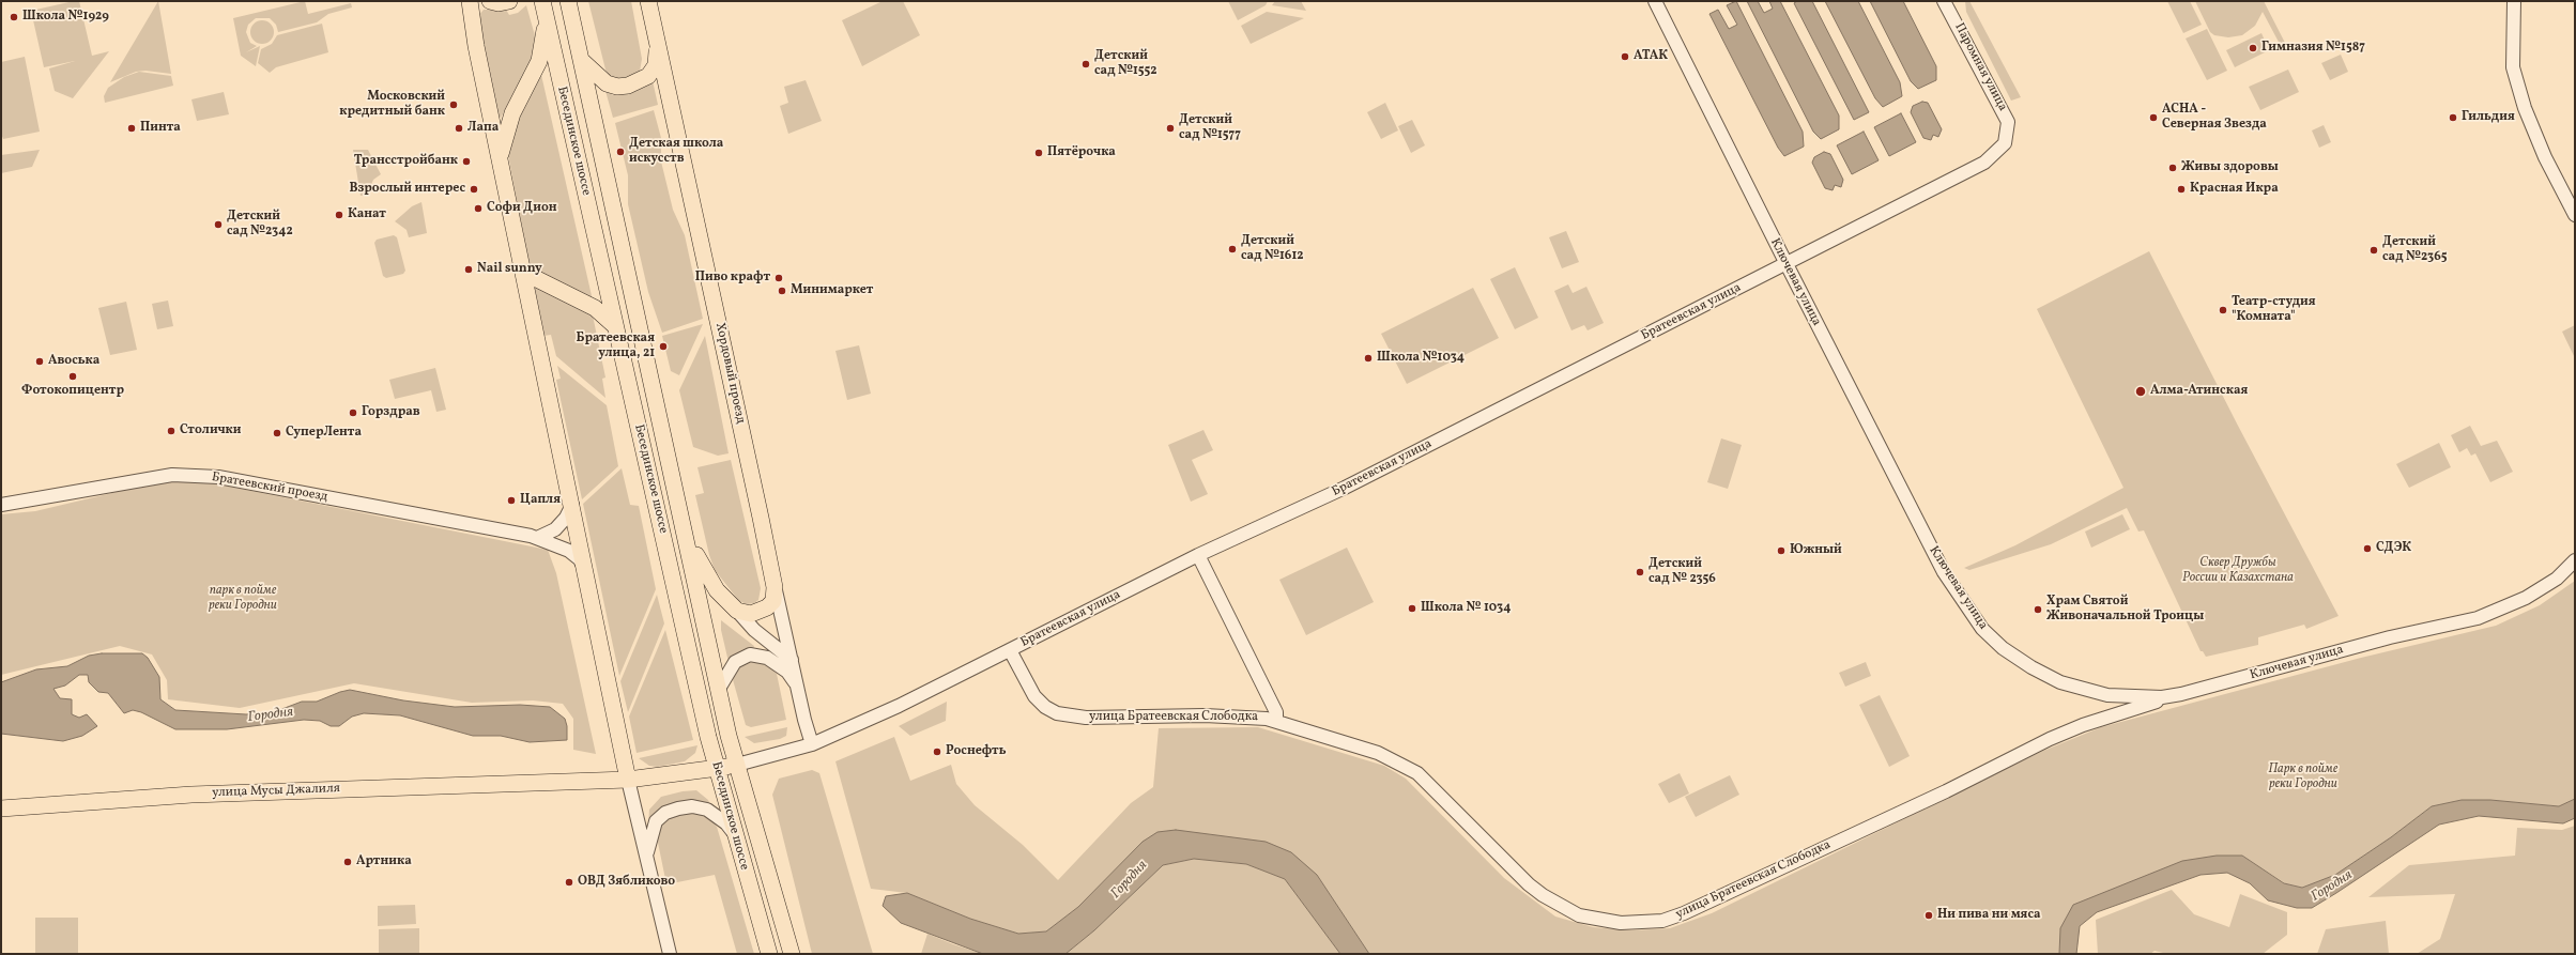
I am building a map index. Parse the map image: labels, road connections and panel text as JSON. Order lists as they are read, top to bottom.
{
  "streets": {
    "main road": ["Бесединское шоссе", "Хордовый проезд", "улица Мусы Джалиля"],
    "street": [
      "Паромная улица",
      "Ключевая улица",
      "Братеевская улица",
      "Братеевский проезд",
      "улица Братеевская Слободка"
    ]
  },
  "crossings": [
    ["Паромная улица", "Братеевская улица"],
    ["Бесединское шоссе", "Братеевская улица"],
    ["Бесединское шоссе", "улица Мусы Джалиля"],
    ["Ключевая улица", "Братеевская улица"],
    ["Ключевая улица", "улица Братеевская Слободка"],
    ["Братеевская улица", "Хордовый проезд"],
    ["Братеевская улица", "улица Братеевская Слободка"],
    ["Братеевская улица", "улица Мусы Джалиля"]
  ],
  "water": ["Городня"],
  "parks": ["Сквер Дружбы России и Казахстана", "парк в пойме реки Городни", "Парк в пойме реки Городни"],
  "places": [
    "Школа №1929",
    "Гимназия №1587",
    "АТАК",
    "Детский сад №1552",
    "Московский кредитный банк",
    "АСНА - Северная Звезда",
    "Гильдия",
    "Пинта",
    "Лапа",
    "Детский сад №1577",
    "Детская школа искусств",
    "Пятёрочка",
    "Трансстройбанк",
    "Живы здоровы",
    "Взрослый интерес",
    "Красная Икра",
    "Софи Дион",
    "Канат",
    "Детский сад №2342",
    "Детский сад №1612",
    "Детский сад №2365",
    "Nail sunny",
    "Пиво крафт",
    "Минимаркет",
    "Театр-студия \"Комната\"",
    "Братеевская улица, 21",
    "Школа №1034",
    "Авоська",
    "Фотокопицентр",
    "Алма-Атинская",
    "Горздрав",
    "Столички",
    "СуперЛента",
    "Цапля",
    "СДЭК",
    "Южный",
    "Детский сад № 2356",
    "Школа № 1034",
    "Храм Святой Живоначальной Троицы",
    "Роснефть",
    "Артника",
    "ОВД Зябликово",
    "Ни пива ни мяса"
  ]
}
